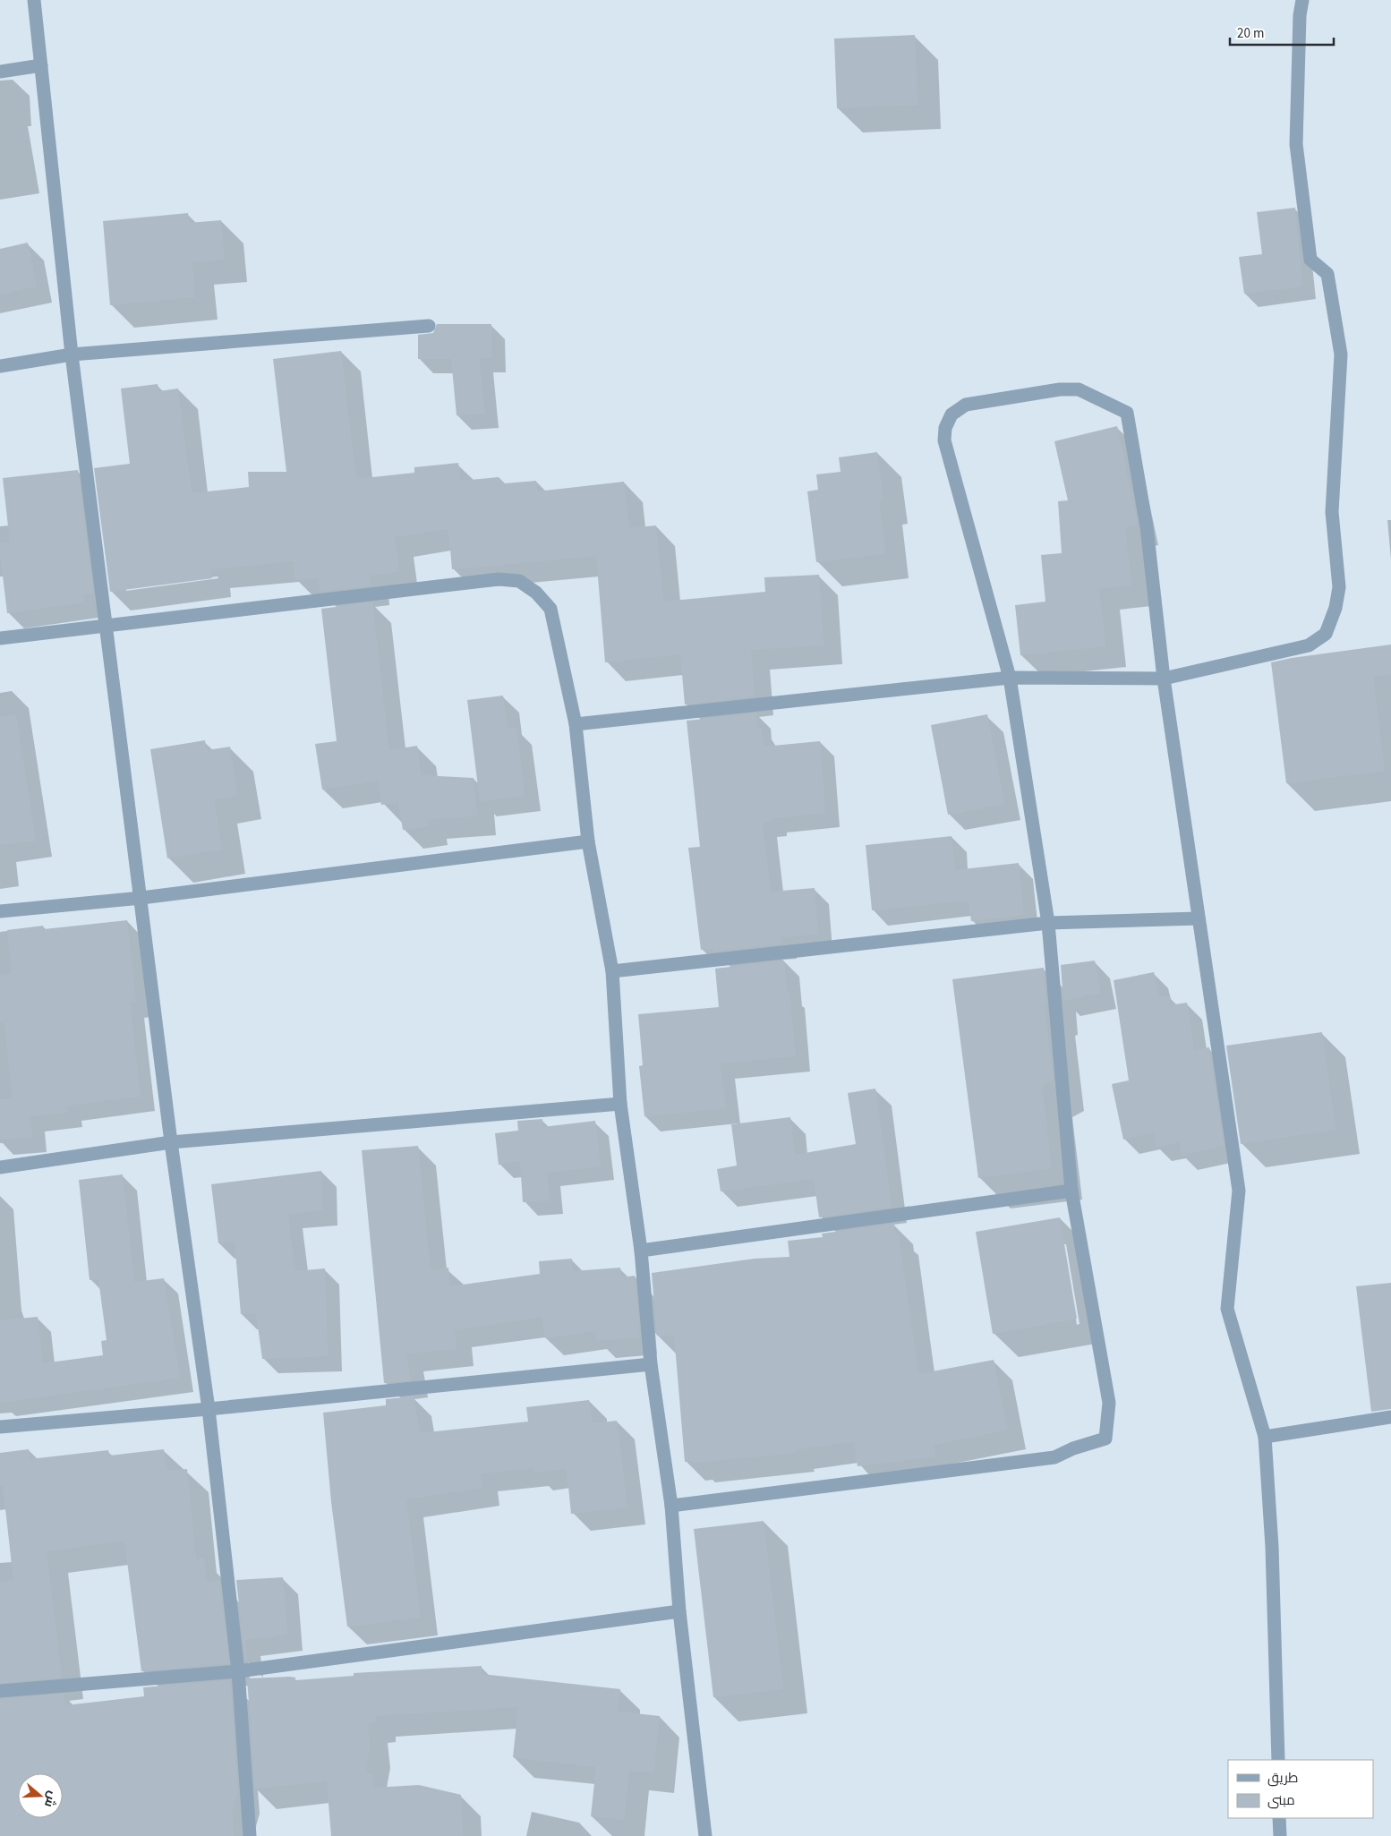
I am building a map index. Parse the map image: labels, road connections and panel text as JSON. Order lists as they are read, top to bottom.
{
  "legend": ["طريق", "مبنى"],
  "scale_bar": "20 m",
  "north": "right"
}
